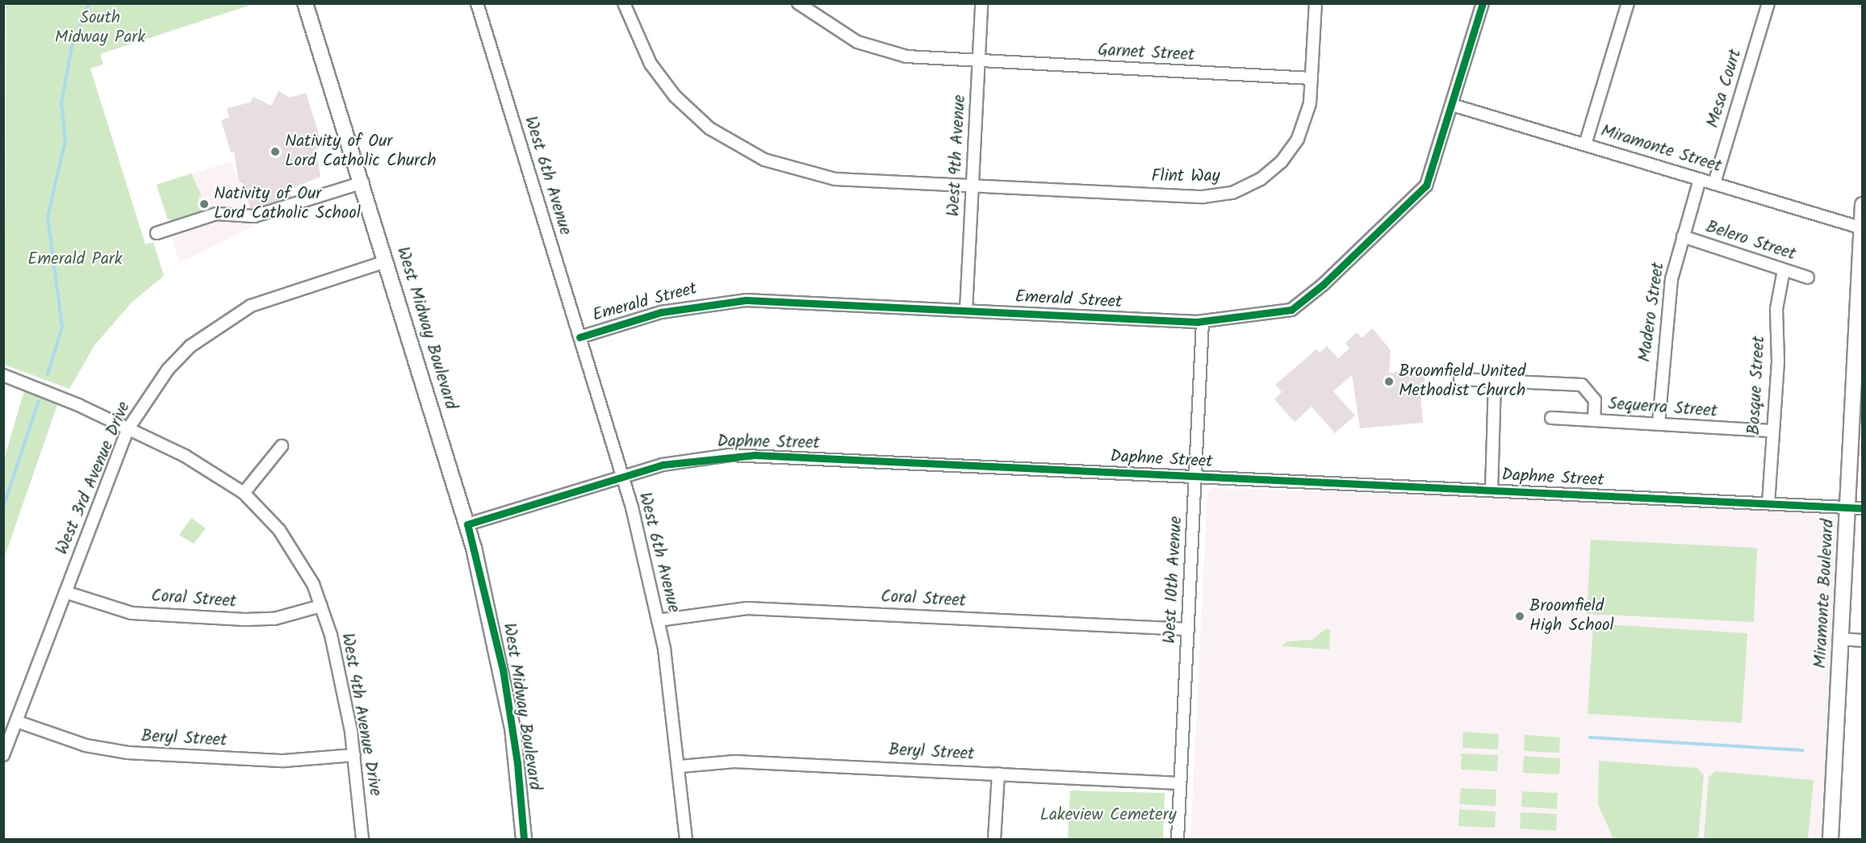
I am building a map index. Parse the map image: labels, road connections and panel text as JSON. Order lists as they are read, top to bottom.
{
  "streets": {
    "main road": ["West Midway Boulevard", "Miramonte Boulevard"],
    "street": [
      "Garnet Street",
      "Mesa Court",
      "Miramonte Street",
      "West 9th Avenue",
      "West 6th Avenue",
      "Flint Way",
      "Belero Street",
      "Emerald Street",
      "Madero Street",
      "Bosque Street",
      "Sequerra Street",
      "Daphne Street",
      "West 3rd Avenue Drive",
      "West 10th Avenue",
      "Coral Street",
      "West 4th Avenue Drive",
      "Beryl Street"
    ]
  },
  "crossings": [
    ["Garnet Street", "West 9th Avenue"],
    ["Garnet Street", "Flint Way"],
    ["Mesa Court", "Miramonte Street"],
    ["Miramonte Street", "Emerald Street"],
    ["Miramonte Street", "Madero Street"],
    ["Miramonte Street", "Miramonte Boulevard"],
    ["West 9th Avenue", "Flint Way"],
    ["West 9th Avenue", "Emerald Street"],
    ["West 6th Avenue", "Emerald Street"],
    ["West 6th Avenue", "Daphne Street"],
    ["West 6th Avenue", "Coral Street"],
    ["West 6th Avenue", "Beryl Street"],
    ["Belero Street", "Madero Street"],
    ["Belero Street", "Bosque Street"],
    ["Emerald Street", "West 10th Avenue"],
    ["Madero Street", "Sequerra Street"],
    ["West Midway Boulevard", "Daphne Street"],
    ["West Midway Boulevard", "West 3rd Avenue Drive"],
    ["Bosque Street", "Sequerra Street"],
    ["Bosque Street", "Daphne Street"],
    ["Daphne Street", "West 10th Avenue"],
    ["Daphne Street", "Miramonte Boulevard"],
    ["West 3rd Avenue Drive", "Coral Street"],
    ["West 3rd Avenue Drive", "West 4th Avenue Drive"],
    ["West 3rd Avenue Drive", "Beryl Street"],
    ["West 10th Avenue", "Coral Street"],
    ["West 10th Avenue", "Beryl Street"],
    ["Coral Street", "West 4th Avenue Drive"],
    ["West 4th Avenue Drive", "Beryl Street"]
  ],
  "parks": ["South Midway Park", "Emerald Park", "Lakeview Cemetery"],
  "places": [
    "Nativity of Our Lord Catholic Church",
    "Nativity of Our Lord Catholic School",
    "Broomfield United Methodist Church",
    "Broomfield High School"
  ]
}
